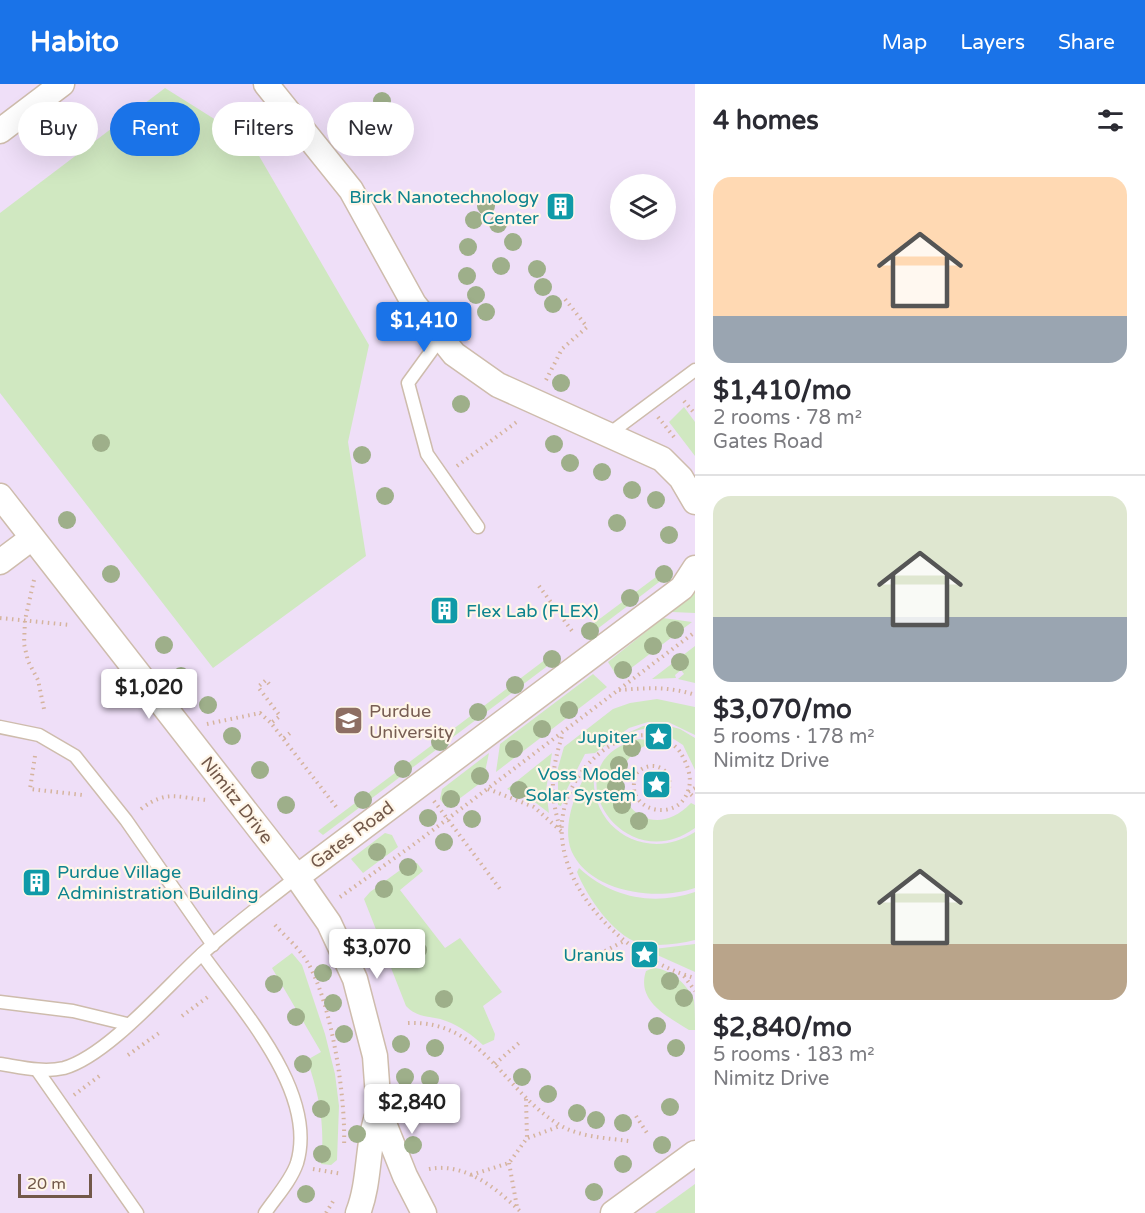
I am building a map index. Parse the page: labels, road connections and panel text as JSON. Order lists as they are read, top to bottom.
{
  "streets": {
    "street": ["Nimitz Drive", "Gates Road"]
  },
  "crossings": [
    ["Nimitz Drive", "Gates Road"]
  ],
  "places": {
    "building": ["Birck Nanotechnology Center", "Flex Lab (FLEX)", "Purdue Village Administration Building"],
    "school or university": ["Purdue University"],
    "place": ["Jupiter", "Voss Model Solar System", "Uranus"]
  },
  "scale_bar": "20 m",
  "page": {
    "header": "Habito",
    "nav": ["Map", "Layers", "Share"],
    "heading": "4 homes",
    "chip": [
      "Buy",
      "Rent",
      "Filters",
      "New"
    ],
    "list": [
      {
        "name": "$1,410/mo",
        "note": "2 rooms · 78 m² · Gates Road"
      },
      {
        "name": "$3,070/mo",
        "note": "5 rooms · 178 m² · Nimitz Drive"
      },
      {
        "name": "$2,840/mo",
        "note": "5 rooms · 183 m² · Nimitz Drive"
      }
    ],
    "price": [
      "$1,410",
      "$1,020",
      "$3,070",
      "$2,840"
    ],
    "scale": "20 m"
  }
}
